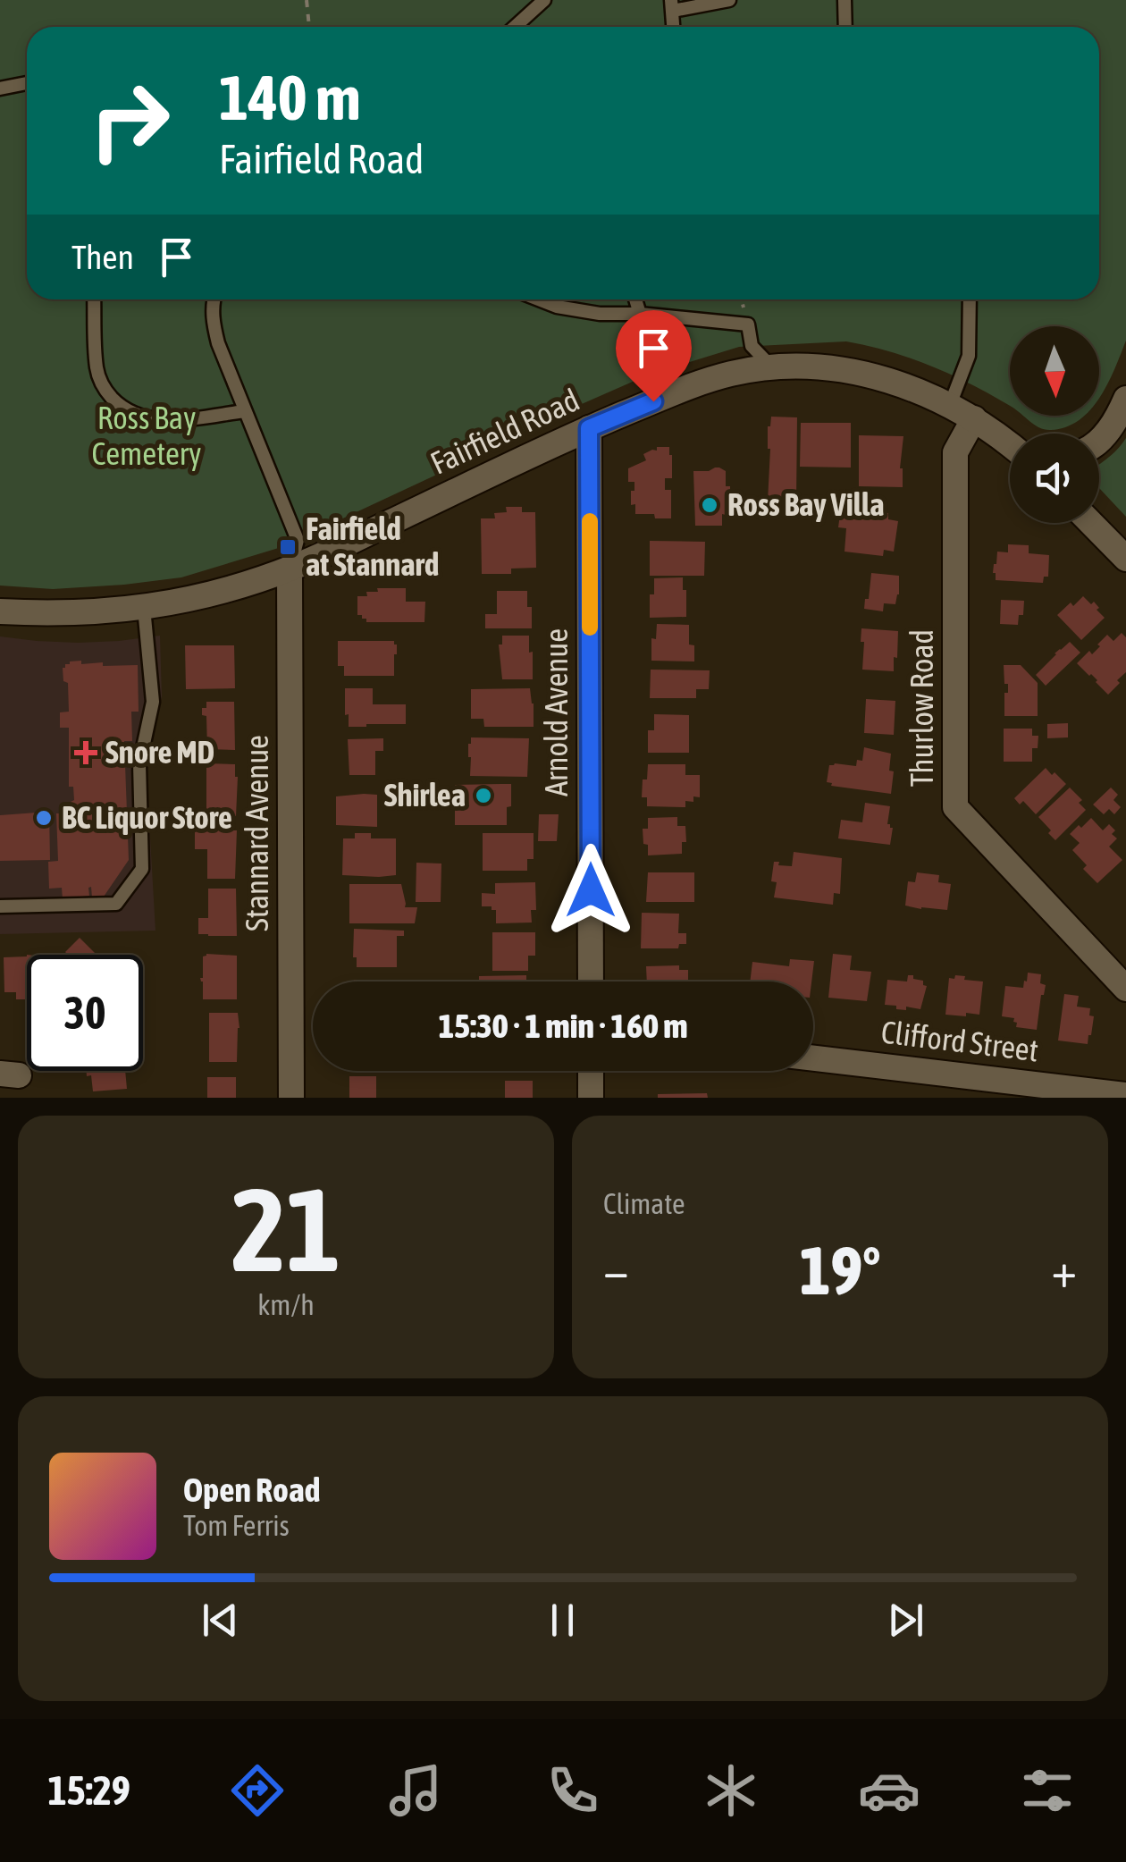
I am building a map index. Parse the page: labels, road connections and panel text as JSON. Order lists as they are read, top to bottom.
{
  "streets": {
    "street": [
      "Fairfield Road",
      "Thurlow Road",
      "Arnold Avenue",
      "Stannard Avenue",
      "Clifford Street"
    ]
  },
  "crossings": [
    ["Fairfield Road", "Thurlow Road"],
    ["Fairfield Road", "Arnold Avenue"],
    ["Fairfield Road", "Stannard Avenue"]
  ],
  "parks": ["Ross Bay Cemetery"],
  "places": {
    "other": ["Ross Bay Villa", "Shirlea", "BC Liquor Store"],
    "transit": ["Fairfield at Stannard"],
    "health": ["Snore MD"]
  },
  "north": "bottom",
  "page": {
    "turn": ["140 m", "Fairfield Road"],
    "then": "Then",
    "limit": "30",
    "trip": "15:30 · 1 min · 160 m",
    "tile": [
      ["21", "km/h"],
      "Climate"
    ],
    "heat": ["−", "19°", "+"],
    "song": ["Open Road", "Tom Ferris"],
    "tabs": "15:29"
  }
}
